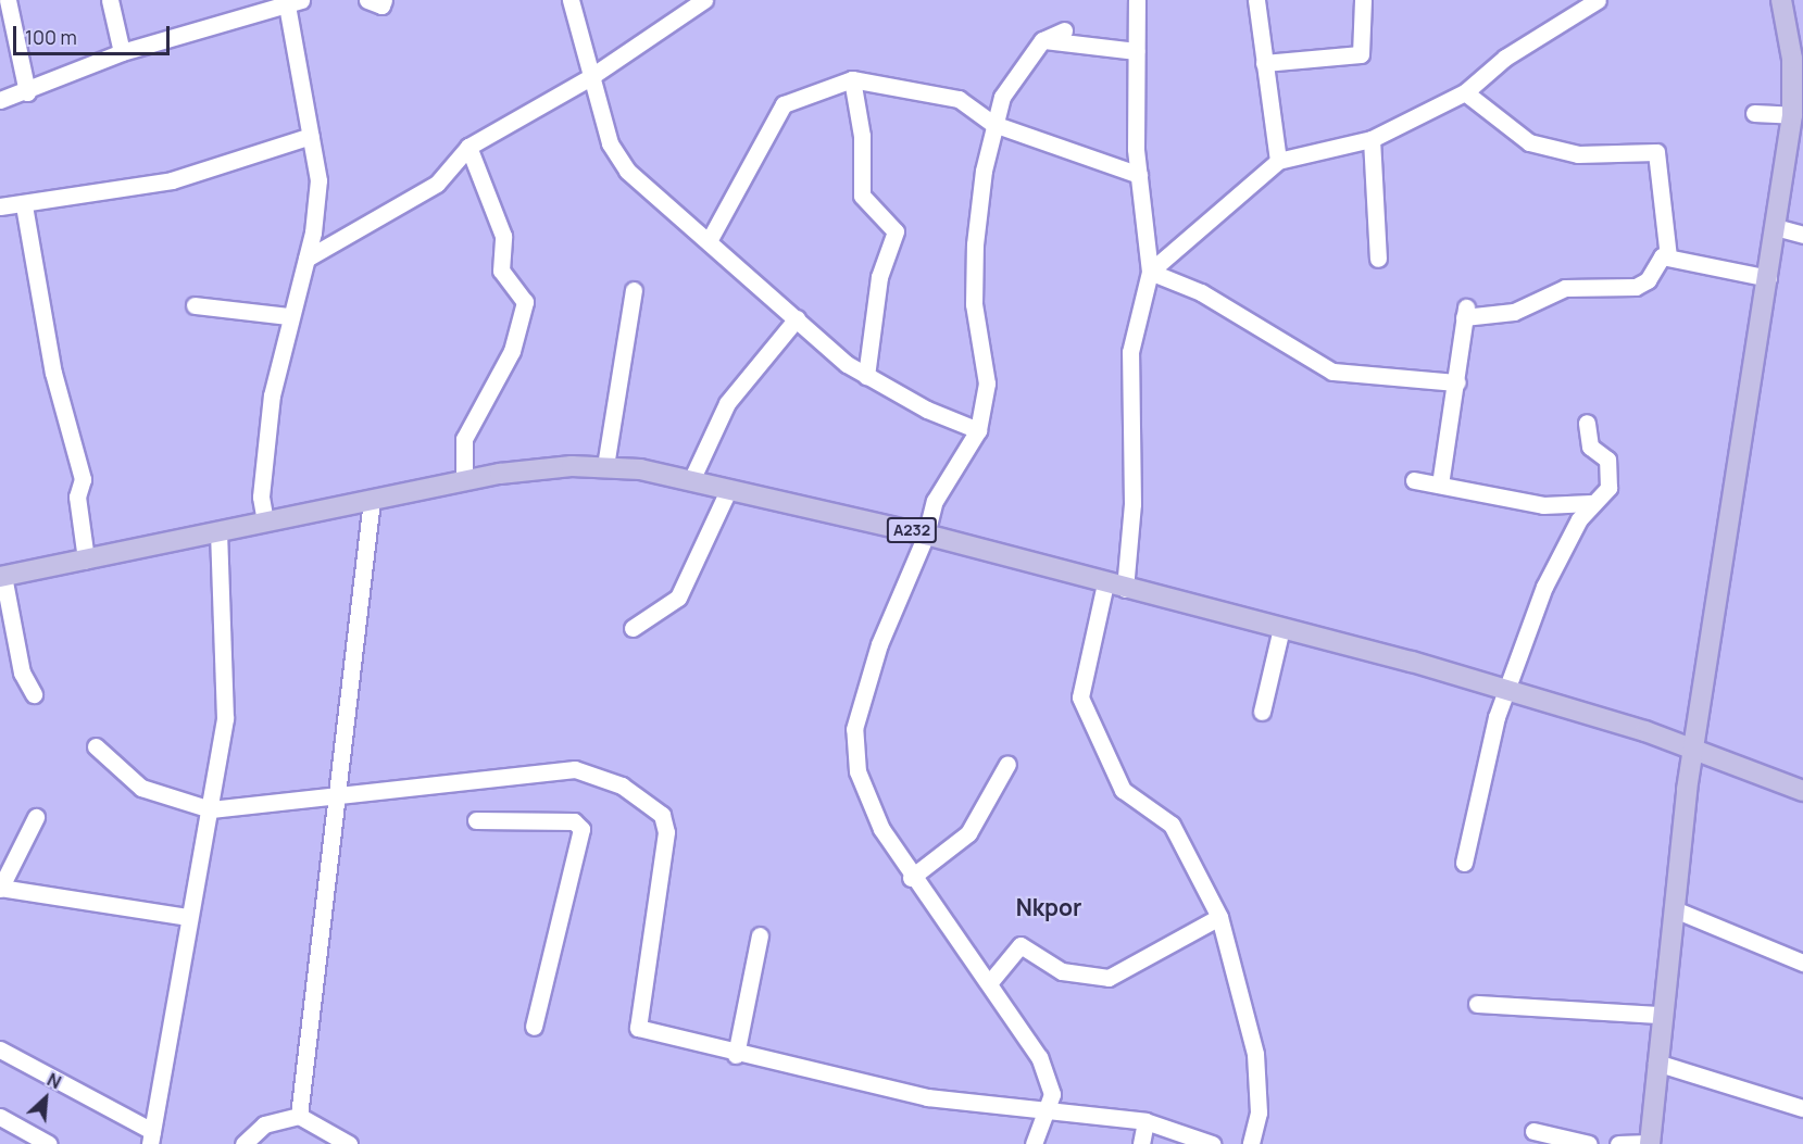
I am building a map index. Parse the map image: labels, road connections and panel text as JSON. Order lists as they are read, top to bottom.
{
  "streets": {
    "main road": ["A232"]
  },
  "districts": ["Nkpor"],
  "scale_bar": "100 m",
  "north": "top right"
}
